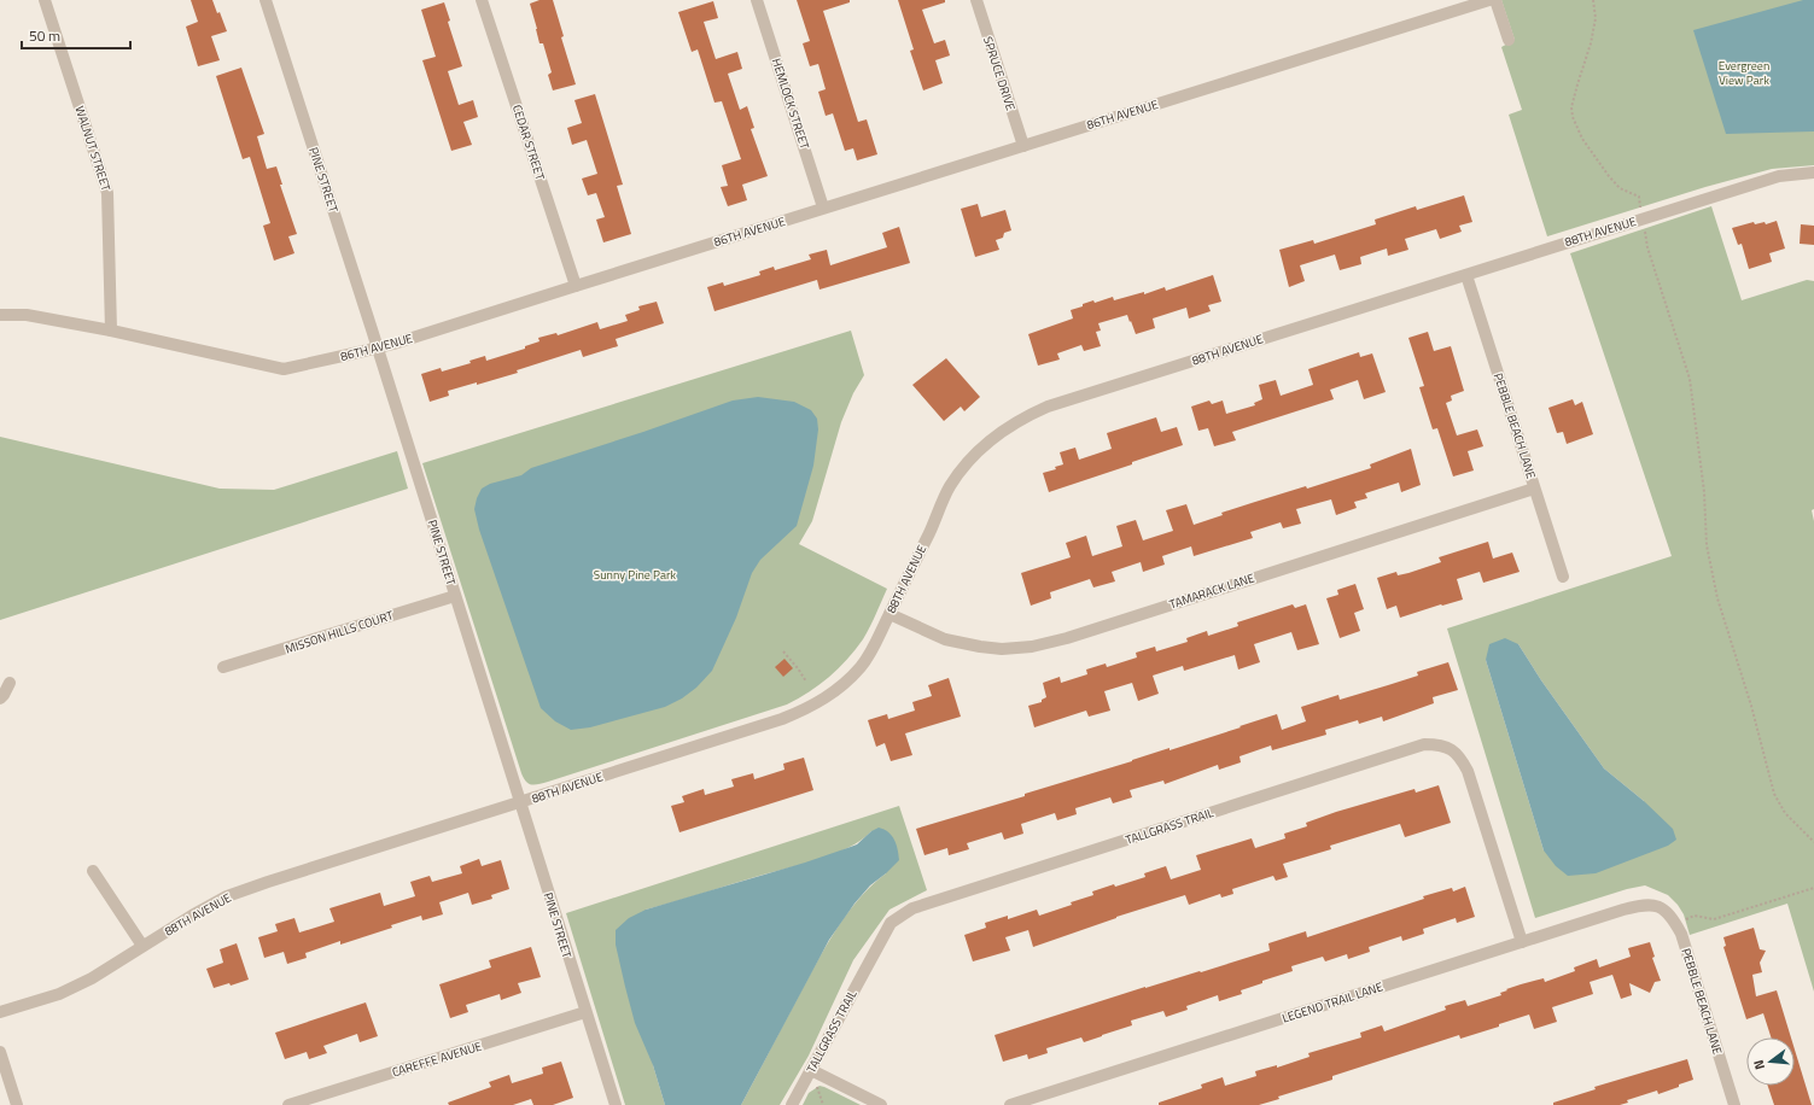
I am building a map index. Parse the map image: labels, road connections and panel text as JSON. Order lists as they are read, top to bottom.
{
  "streets": {
    "street": [
      "SPRUCE DRIVE",
      "HEMLOCK STREET",
      "86TH AVENUE",
      "CEDAR STREET",
      "WALNUT STREET",
      "PINE STREET",
      "88TH AVENUE",
      "PEBBLE BEACH LANE",
      "TAMARACK LANE",
      "MISSON HILLS COURT",
      "TALLGRASS TRAIL",
      "LEGEND TRAIL LANE",
      "CAREFFE AVENUE"
    ]
  },
  "crossings": [
    ["SPRUCE DRIVE", "86TH AVENUE"],
    ["HEMLOCK STREET", "86TH AVENUE"],
    ["86TH AVENUE", "CEDAR STREET"],
    ["86TH AVENUE", "WALNUT STREET"],
    ["86TH AVENUE", "PINE STREET"],
    ["PINE STREET", "88TH AVENUE"],
    ["PINE STREET", "MISSON HILLS COURT"],
    ["PINE STREET", "CAREFFE AVENUE"],
    ["88TH AVENUE", "PEBBLE BEACH LANE"],
    ["88TH AVENUE", "TAMARACK LANE"],
    ["PEBBLE BEACH LANE", "TAMARACK LANE"],
    ["PEBBLE BEACH LANE", "LEGEND TRAIL LANE"],
    ["TALLGRASS TRAIL", "LEGEND TRAIL LANE"]
  ],
  "parks": ["Evergreen View Park", "Sunny Pine Park"],
  "scale_bar": "50 m",
  "north": "left"
}
